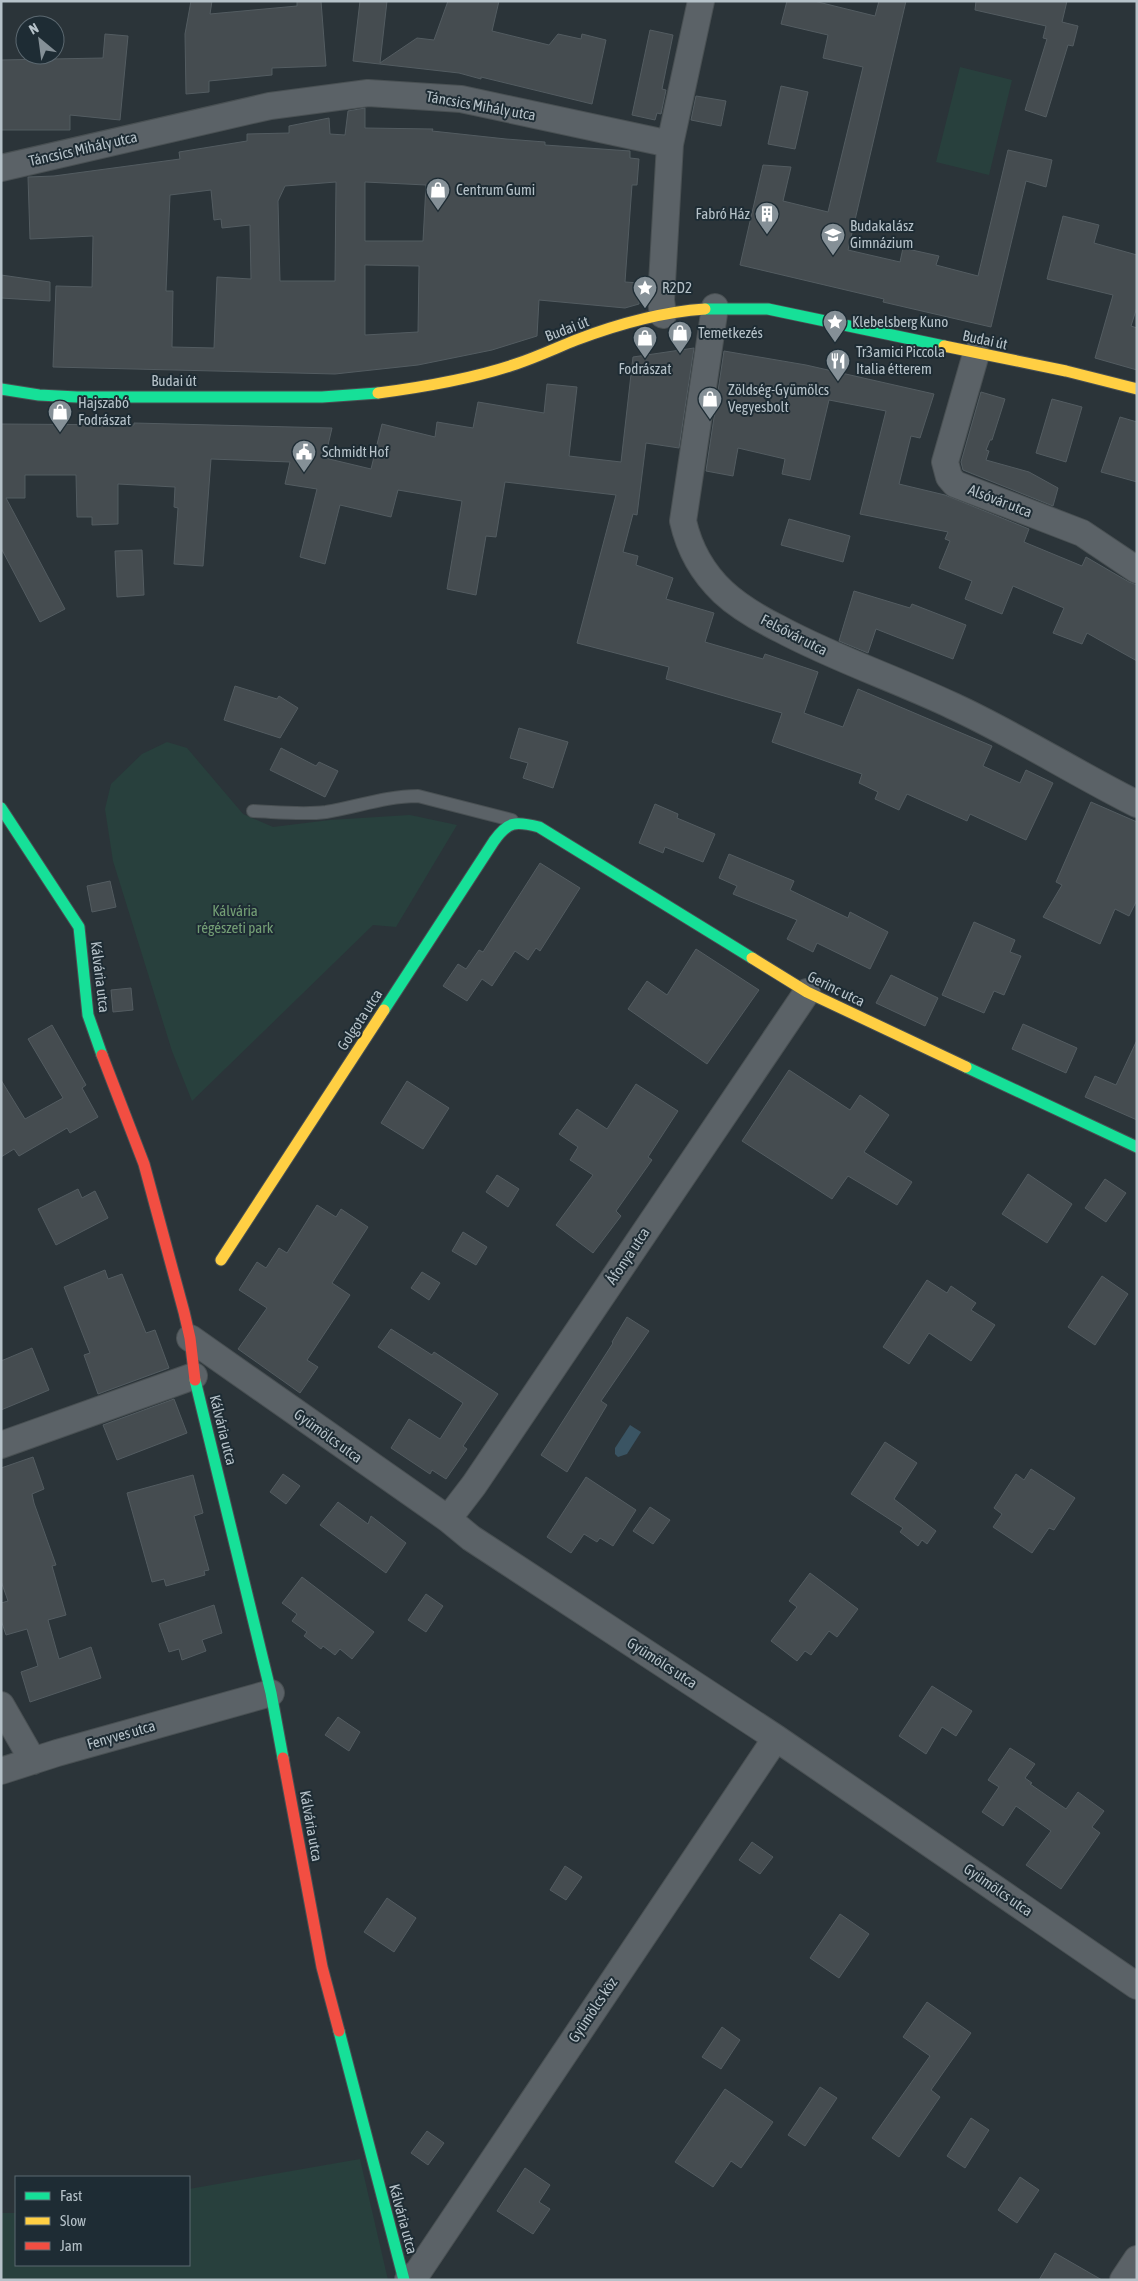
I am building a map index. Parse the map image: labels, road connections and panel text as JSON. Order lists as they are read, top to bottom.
{
  "streets": {
    "street": [
      "Táncsics Mihály utca",
      "Budai út",
      "Alsóvár utca",
      "Felsővár utca",
      "Kálvária utca",
      "Gerinc utca",
      "Golgota utca",
      "Áfonya utca",
      "Gyümölcs utca",
      "Fenyves utca",
      "Gyümölcs köz"
    ]
  },
  "crossings": [
    ["Budai út", "Alsóvár utca"],
    ["Budai út", "Felsővár utca"],
    ["Kálvária utca", "Gyümölcs utca"],
    ["Kálvária utca", "Fenyves utca"],
    ["Gerinc utca", "Golgota utca"],
    ["Gerinc utca", "Áfonya utca"],
    ["Áfonya utca", "Gyümölcs utca"],
    ["Gyümölcs utca", "Gyümölcs köz"]
  ],
  "parks": ["Kálvária régészeti park"],
  "places": {
    "shop": [
      "Centrum Gumi",
      "Temetkezés",
      "Fodrászat",
      "Zöldség-Gyümölcs Vegyesbolt",
      "Hajszabó Fodrászat"
    ],
    "building": ["Fabró Ház"],
    "school or university": ["Budakalász Gimnázium"],
    "place": ["R2D2", "Klebelsberg Kuno"],
    "restaurant": ["Tr3amici Piccola Italia étterem"],
    "public building": ["Schmidt Hof"]
  },
  "legend": ["Fast", "Slow", "Jam"],
  "north": "top left"
}
